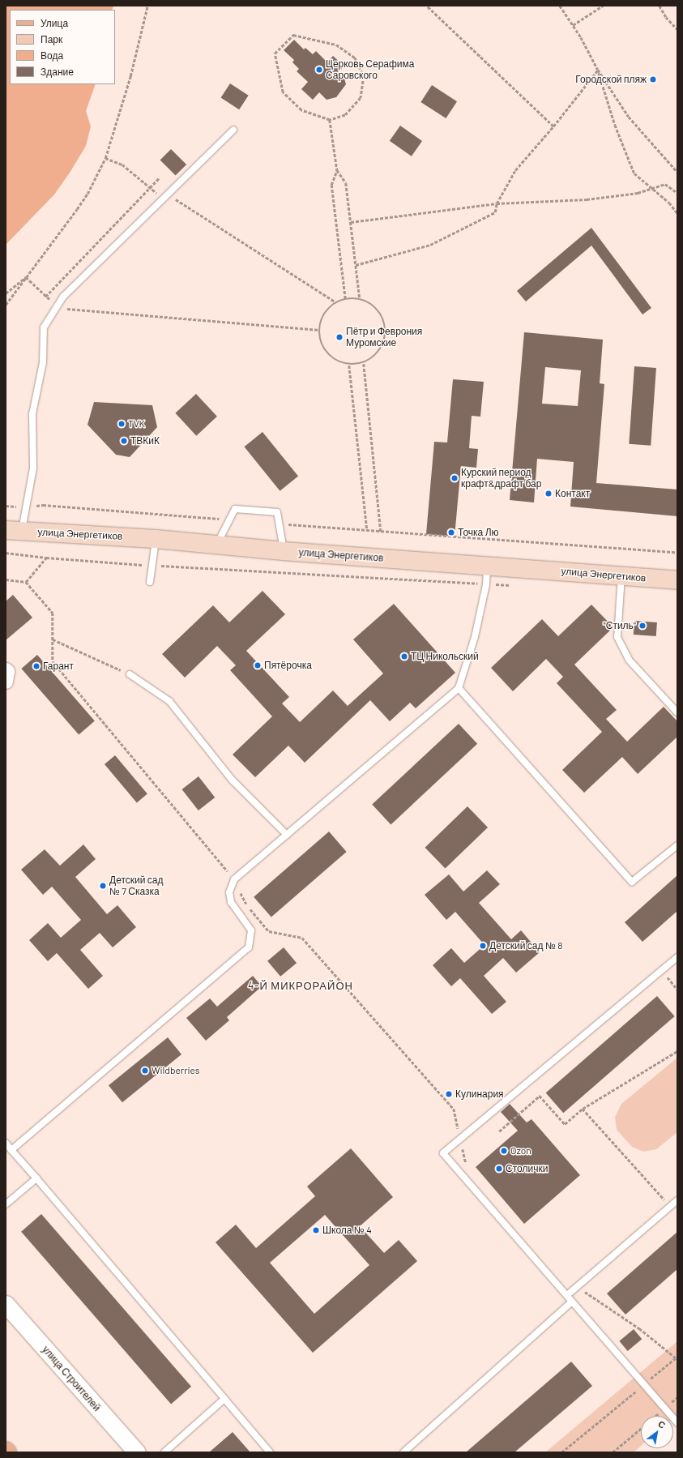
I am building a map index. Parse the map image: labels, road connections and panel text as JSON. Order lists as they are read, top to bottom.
{
  "streets": {
    "main road": ["улица Энергетиков"],
    "street": ["улица Строителей"]
  },
  "districts": ["4-Й МИКРОРАЙОН"],
  "places": [
    "Церковь Серафима Саровского",
    "Городской пляж",
    "Пётр и Феврония Муромские",
    "TVK",
    "ТВКиК",
    "Курский период крафт&драфт бар",
    "Контакт",
    "Точка Лю",
    "\"Стиль\"",
    "ТЦ Никольский",
    "Пятёрочка",
    "Гарант",
    "Детский сад № 7 Сказка",
    "Детский сад № 8",
    "Wildberries",
    "Кулинария",
    "Ozon",
    "Столички",
    "Школа № 4"
  ],
  "legend": [
    "Улица",
    "Парк",
    "Вода",
    "Здание"
  ],
  "north": "top right"
}
